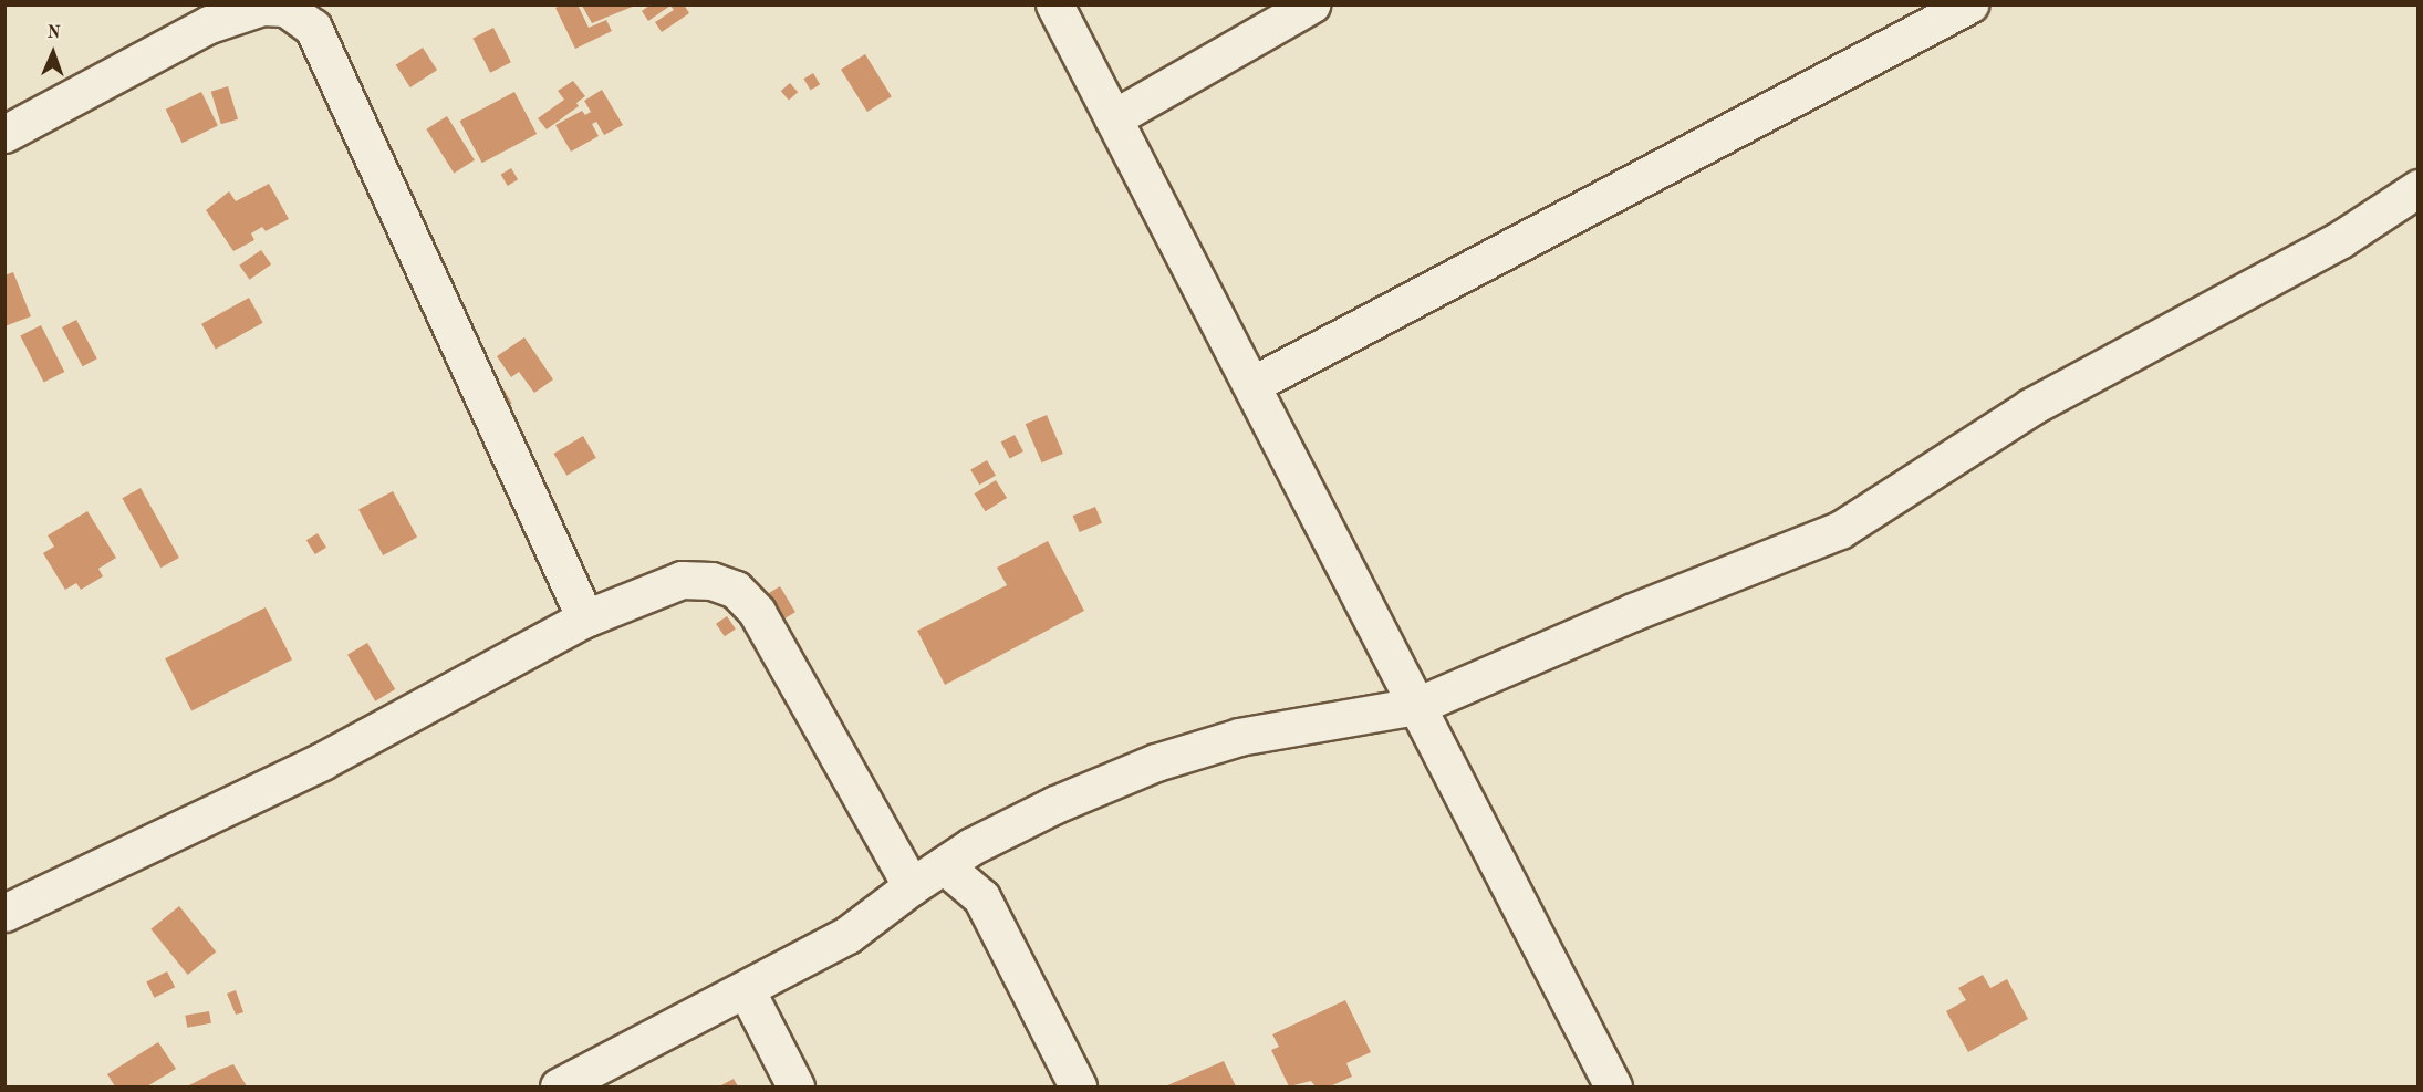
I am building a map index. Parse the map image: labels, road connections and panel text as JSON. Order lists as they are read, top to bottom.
{
  "north": "top"
}
